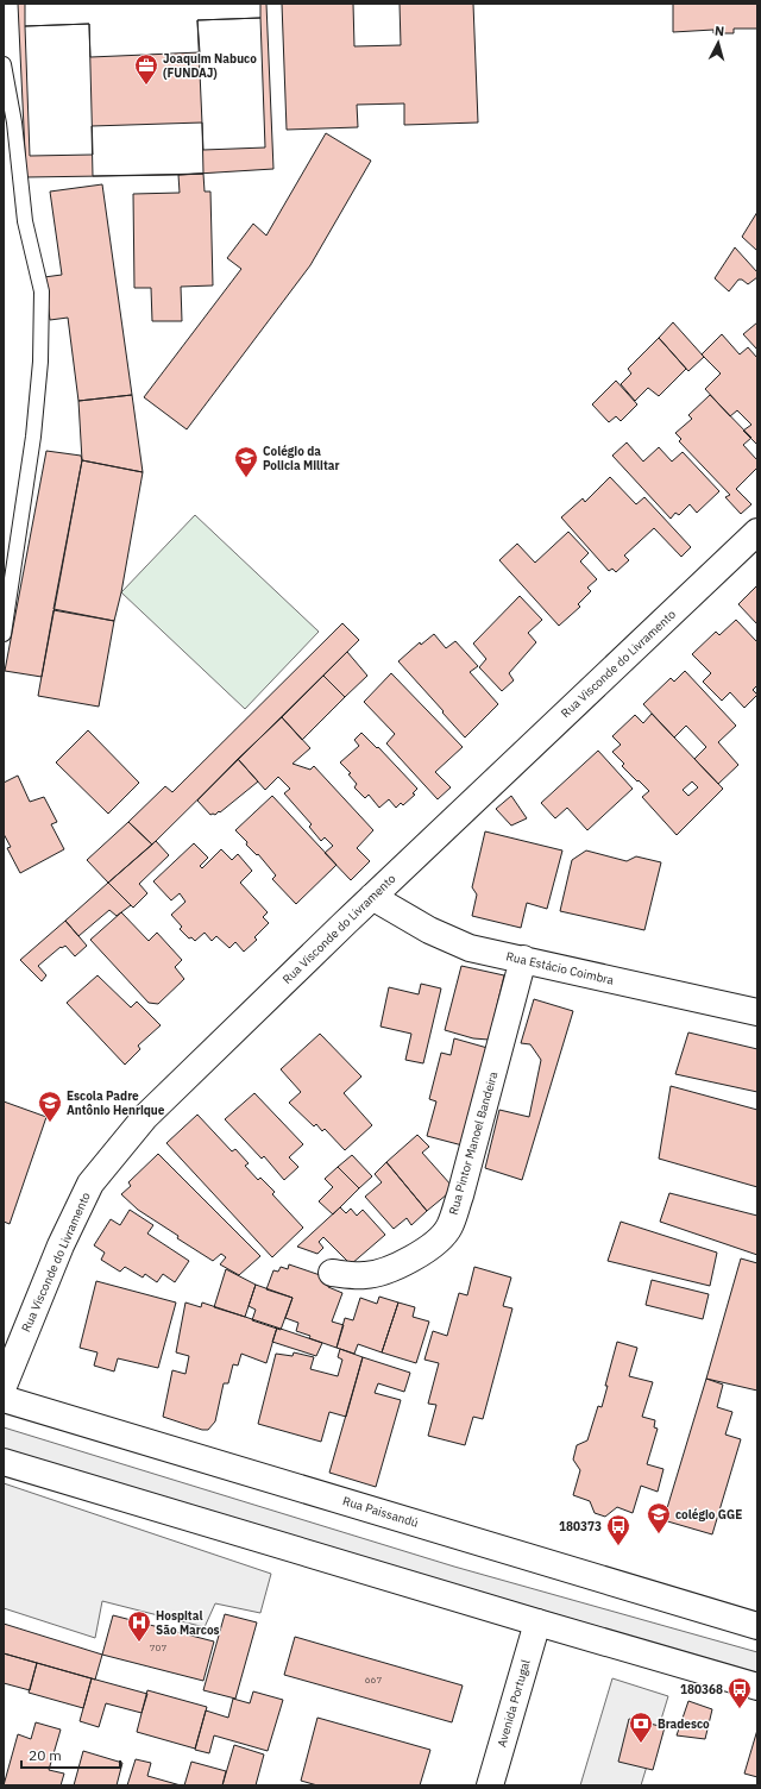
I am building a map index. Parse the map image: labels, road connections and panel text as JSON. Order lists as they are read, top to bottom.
{
  "streets": {
    "main road": [
      "Rua Visconde do Livramento",
      "Rua Estácio Coimbra",
      "Rua Pintor Manoel Bandeira",
      "Rua Paissandú",
      "Avenida Portugal"
    ]
  },
  "crossings": [
    ["Rua Visconde do Livramento", "Rua Estácio Coimbra"],
    ["Rua Estácio Coimbra", "Rua Pintor Manoel Bandeira"]
  ],
  "places": {
    "office": ["Joaquim Nabuco (FUNDAJ)"],
    "school or university": ["Colégio da Policia Militar", "Escola Padre Antônio Henrique", "colégio GGE"],
    "bus stop": ["180373", "180368"],
    "hospital": ["Hospital São Marcos"],
    "bank": ["Bradesco"]
  },
  "house_numbers": ["707", "667"],
  "scale_bar": "20 m",
  "north": "top"
}
